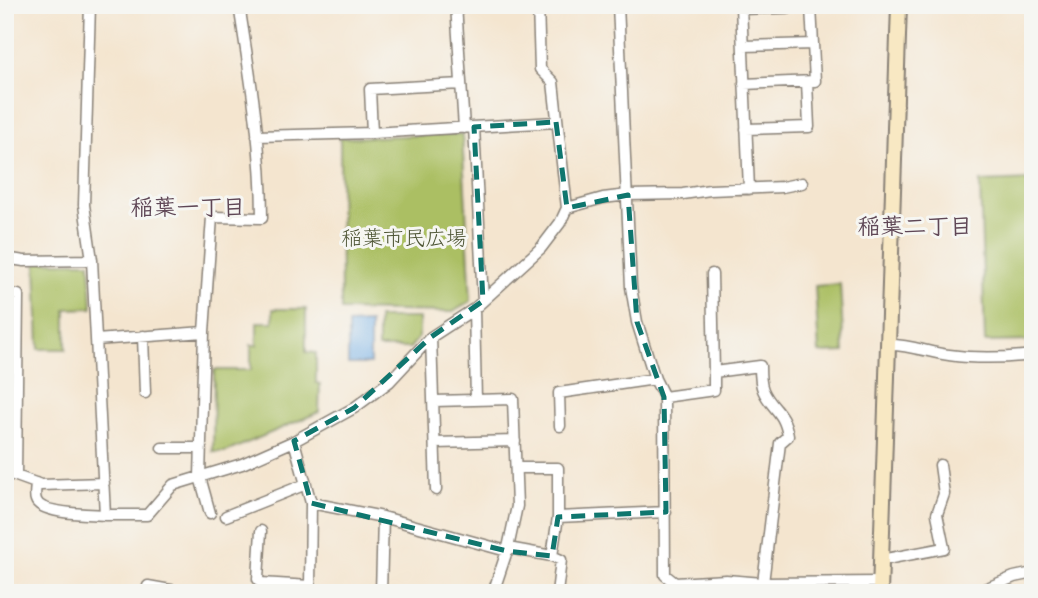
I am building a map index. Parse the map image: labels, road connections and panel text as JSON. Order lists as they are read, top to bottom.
{
  "districts": ["稲葉一丁目", "稲葉二丁目"],
  "parks": ["稲葉市民広場"]
}
